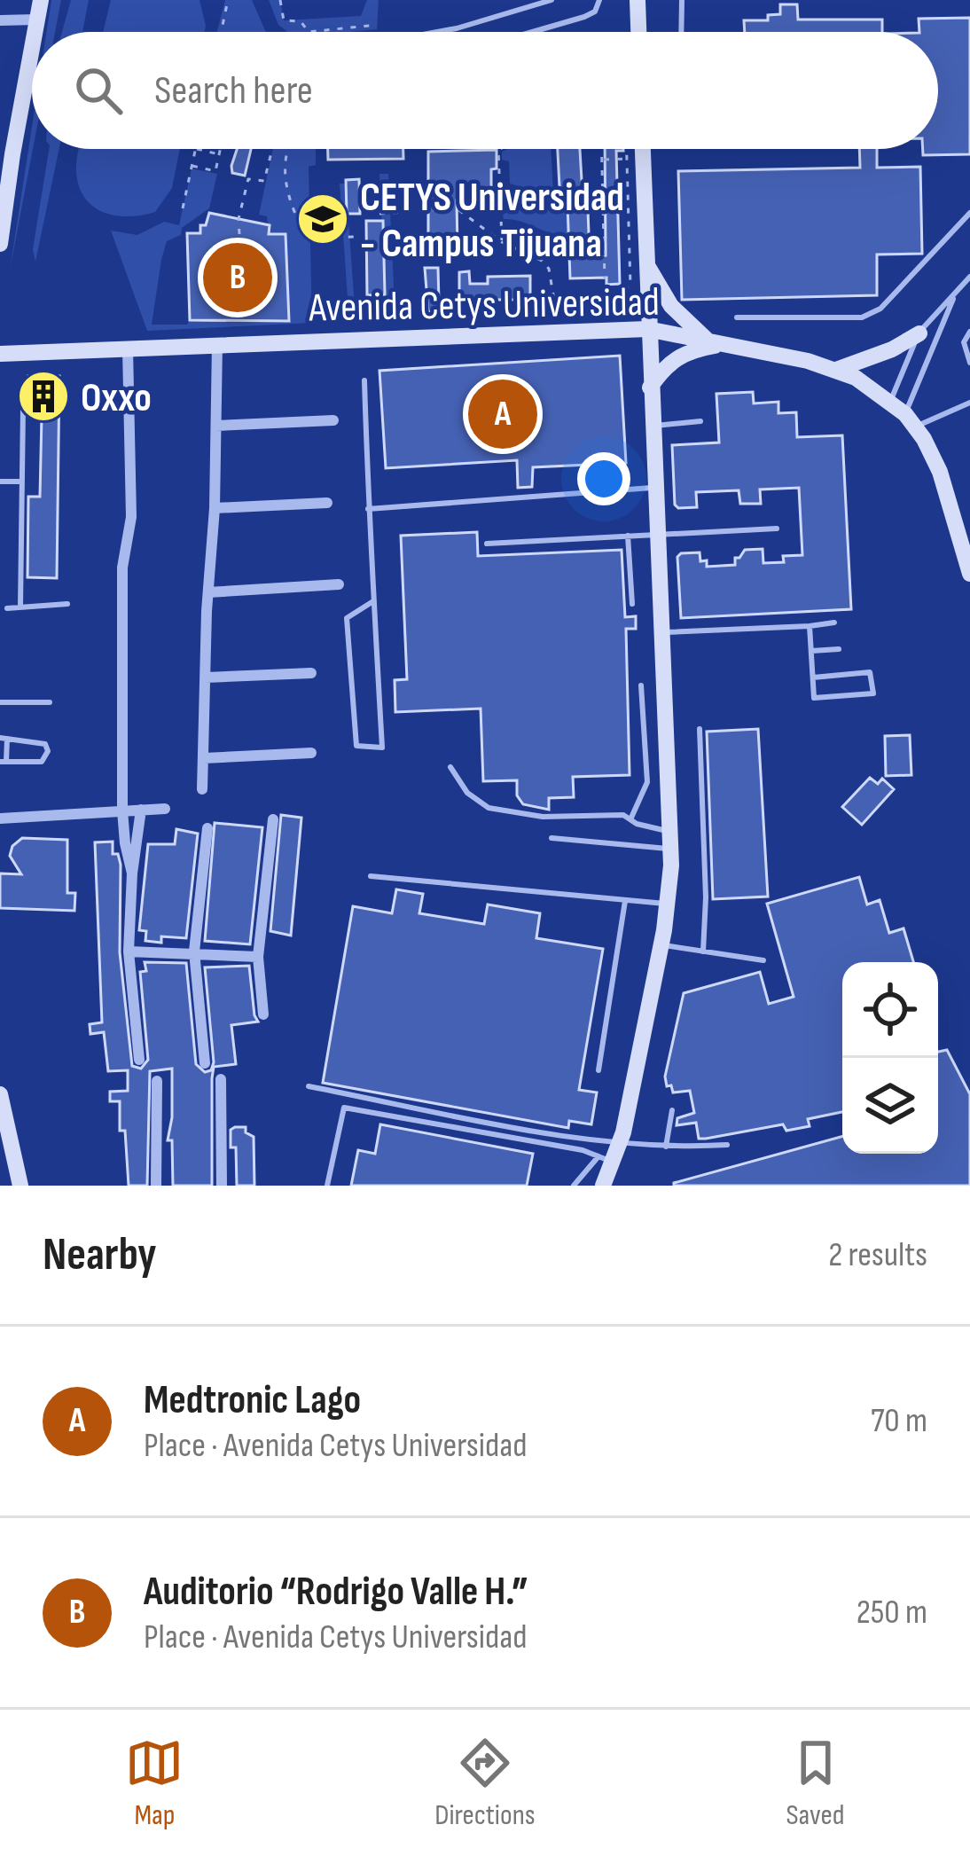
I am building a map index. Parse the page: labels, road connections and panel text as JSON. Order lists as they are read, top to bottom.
{
  "streets": {
    "main road": ["Avenida Cetys Universidad"]
  },
  "places": {
    "school or university": ["CETYS Universidad - Campus Tijuana"],
    "building": ["Oxxo"]
  },
  "page": {
    "search": "Search here",
    "pins": ["B", "A"],
    "heading": ["Nearby", "2 results"],
    "list": [
      {
        "mark": "A",
        "name": "Medtronic Lago",
        "note": "Place · Avenida Cetys Universidad",
        "value": "70 m"
      },
      {
        "mark": "B",
        "name": "Auditorio “Rodrigo Valle H.”",
        "note": "Place · Avenida Cetys Universidad",
        "value": "250 m"
      }
    ],
    "nav": ["Map", "Directions", "Saved"]
  }
}
